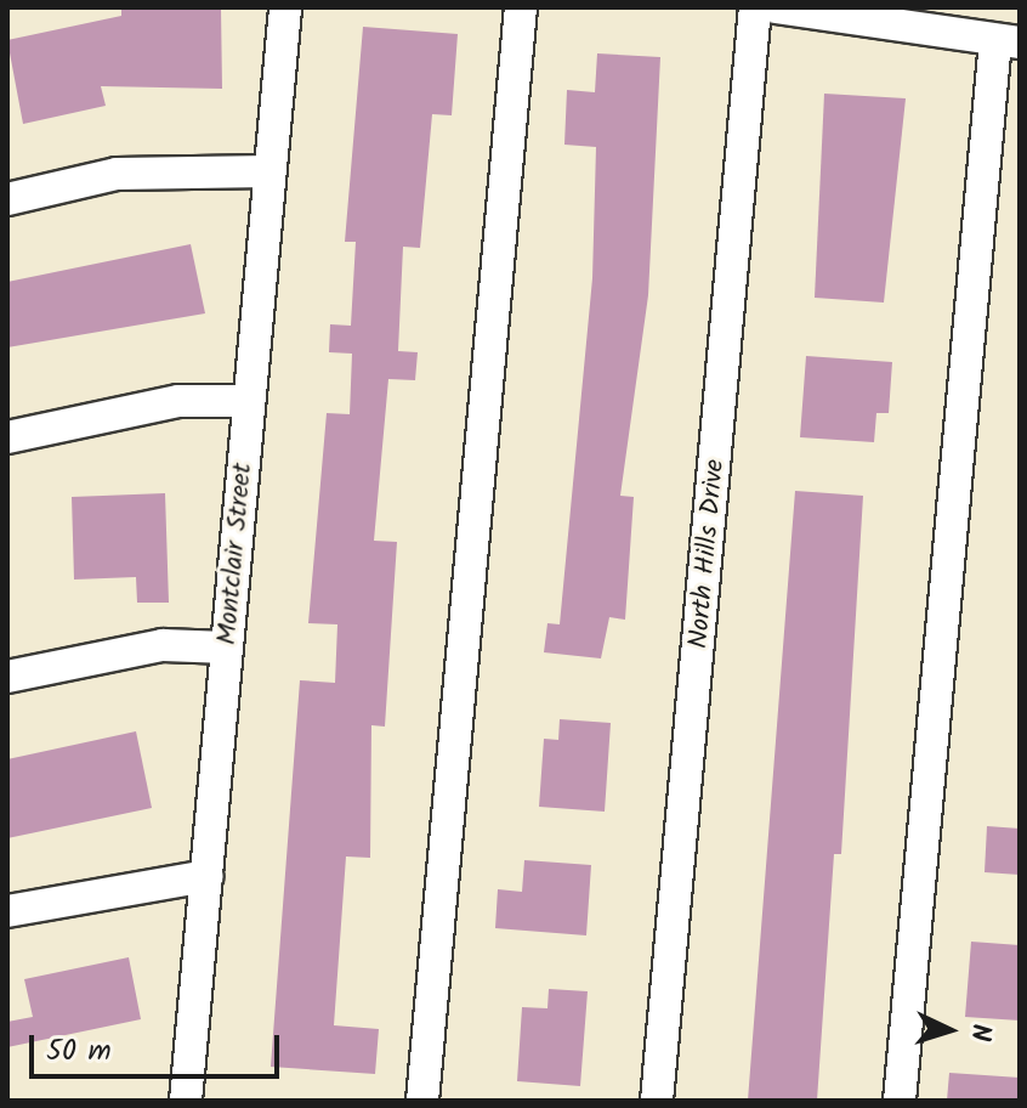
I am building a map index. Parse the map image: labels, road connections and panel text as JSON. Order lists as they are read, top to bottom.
{
  "streets": {
    "street": ["Montclair Street", "North Hills Drive"]
  },
  "scale_bar": "50 m",
  "north": "right"
}
